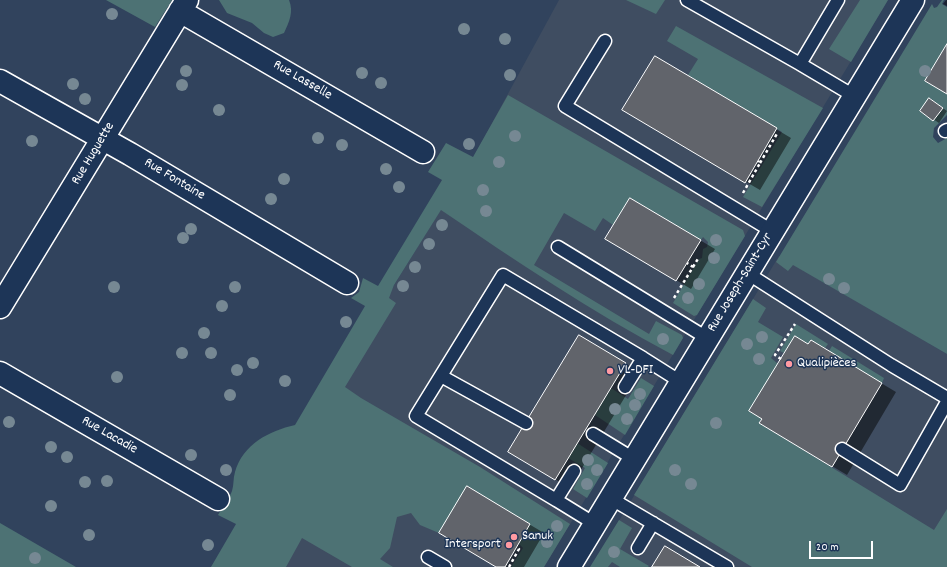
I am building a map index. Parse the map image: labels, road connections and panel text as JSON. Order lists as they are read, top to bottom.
{
  "streets": {
    "street": [
      "Rue Lasselle",
      "Rue Huguette",
      "Rue Fontaine",
      "Rue Joseph-Saint-Cyr",
      "Rue Lacadie"
    ]
  },
  "crossings": [
    ["Rue Lasselle", "Rue Huguette"],
    ["Rue Huguette", "Rue Fontaine"]
  ],
  "places": [
    "Qualipièces",
    "VL-DFI",
    "Sanuk",
    "Intersport"
  ],
  "scale_bar": "20 m"
}
